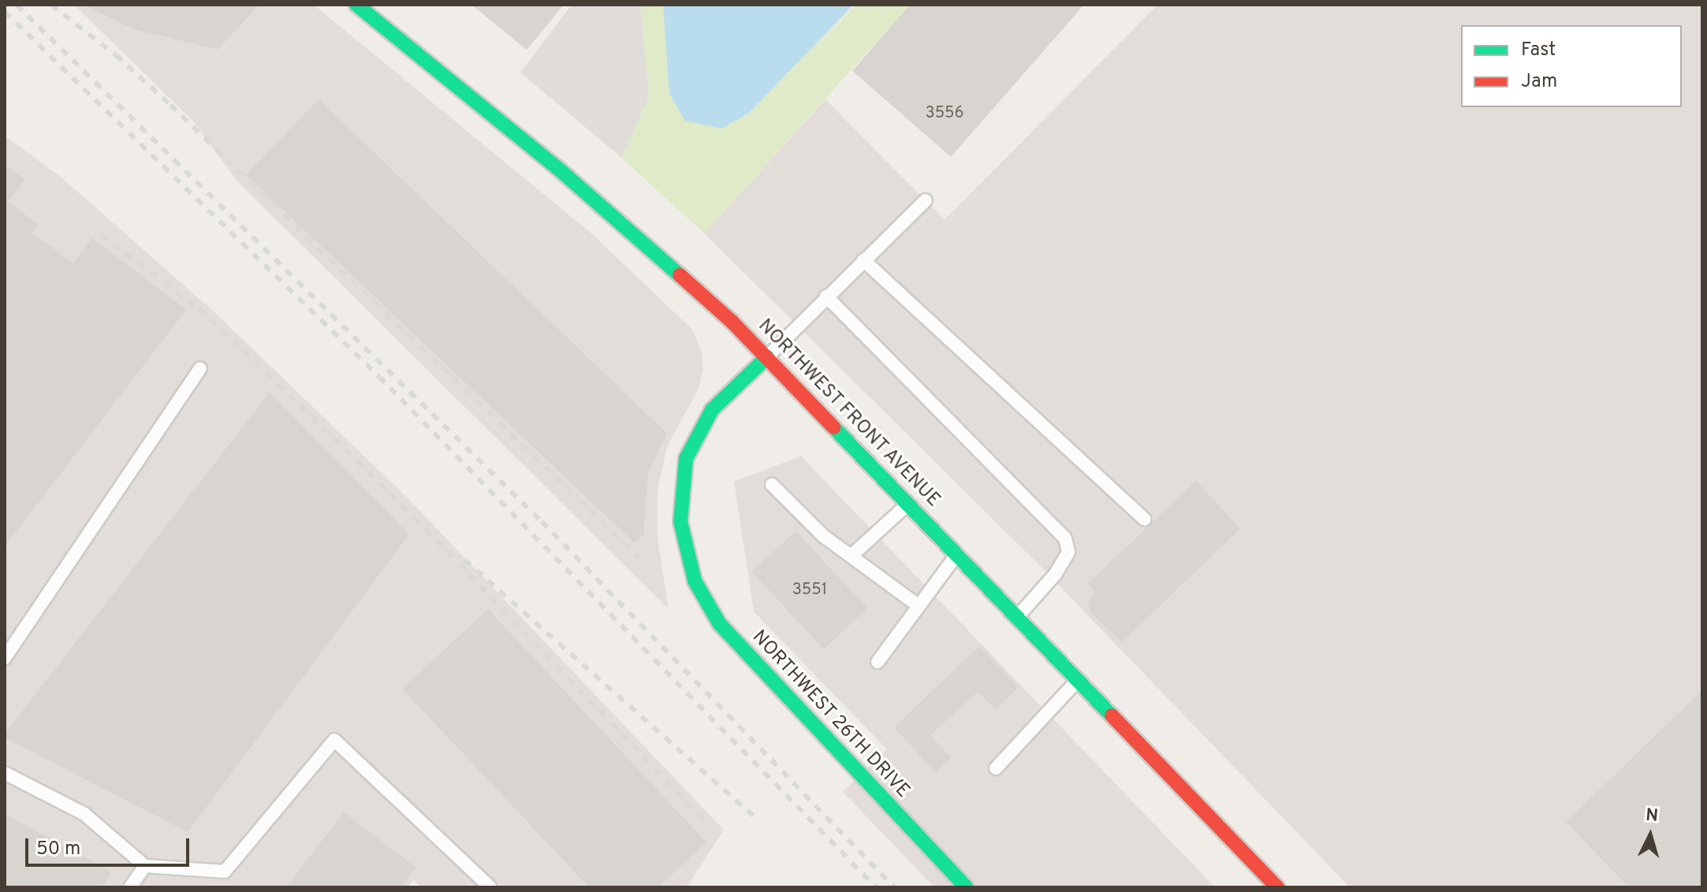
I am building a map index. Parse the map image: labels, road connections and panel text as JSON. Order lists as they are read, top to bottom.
{
  "streets": {
    "main road": ["NORTHWEST FRONT AVENUE", "NORTHWEST 26TH DRIVE"]
  },
  "crossings": [
    ["NORTHWEST FRONT AVENUE", "NORTHWEST 26TH DRIVE"]
  ],
  "house_numbers": ["3556", "3551"],
  "legend": ["Fast", "Jam"],
  "scale_bar": "50 m",
  "north": "top"
}
